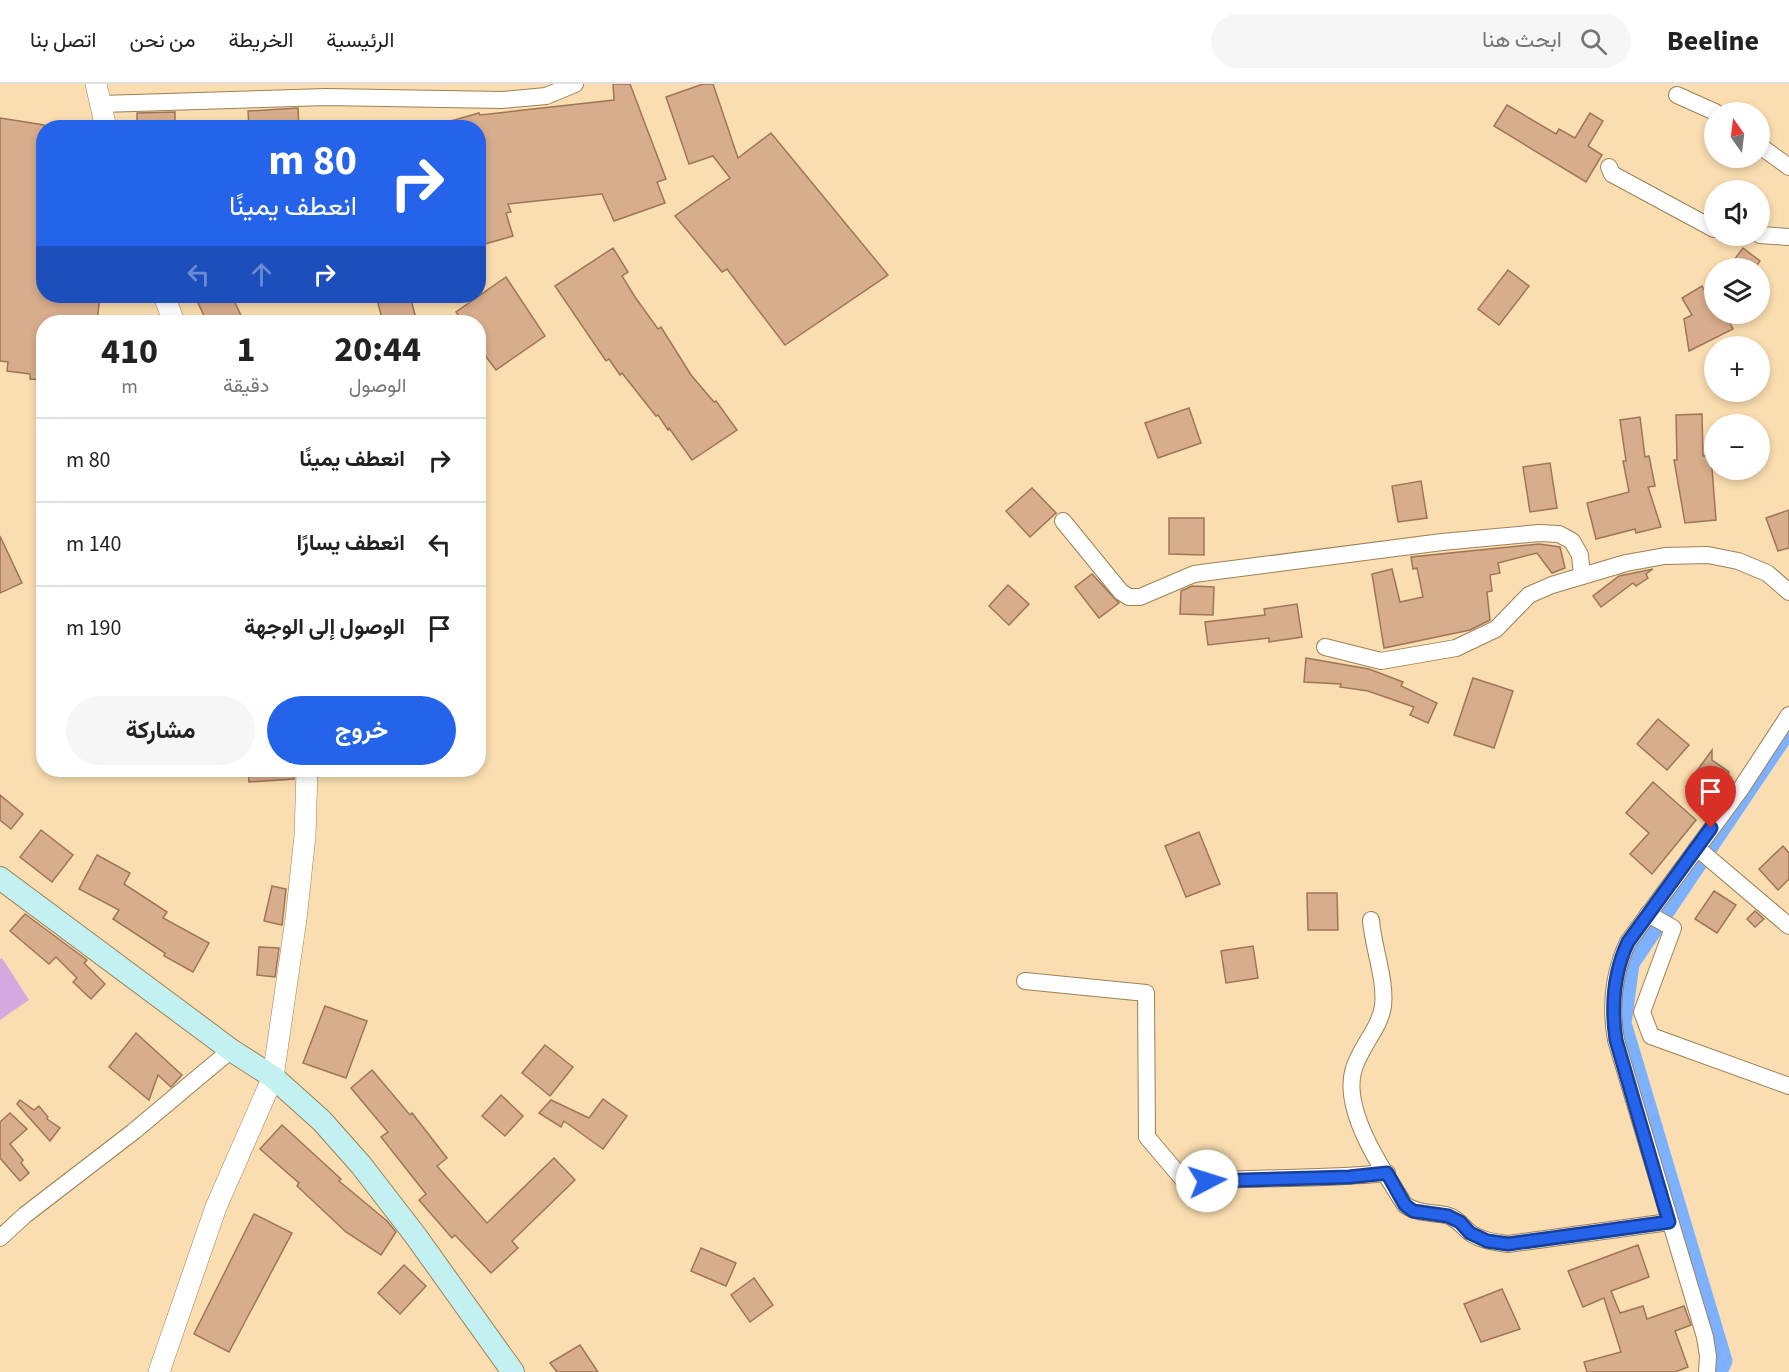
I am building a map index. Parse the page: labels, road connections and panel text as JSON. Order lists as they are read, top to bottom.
{
  "north": "top",
  "page": {
    "header": "Beeline",
    "search": "ابحث هنا",
    "nav": [
      "الرئيسية",
      "الخريطة",
      "من نحن",
      "اتصل بنا"
    ],
    "map_buttons": ["+", "−"],
    "turn": ["80 m", "انعطف يمينًا"],
    "eta": [
      "20:44",
      "الوصول",
      "1",
      "دقيقة",
      "410",
      "m"
    ],
    "list": [
      {
        "name": "انعطف يمينًا",
        "value": "80 m"
      },
      {
        "name": "انعطف يسارًا",
        "value": "140 m"
      },
      {
        "name": "الوصول إلى الوجهة",
        "value": "190 m"
      }
    ],
    "buttons": ["خروج", "مشاركة"]
  }
}
